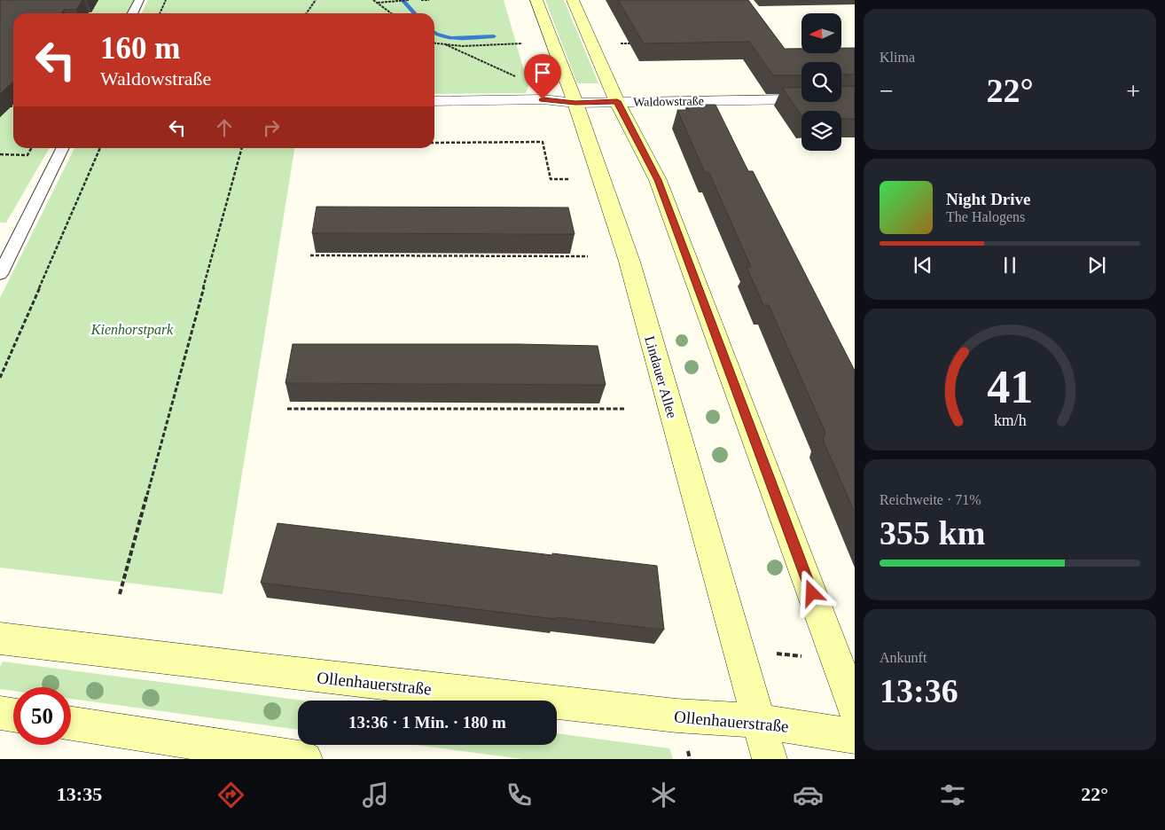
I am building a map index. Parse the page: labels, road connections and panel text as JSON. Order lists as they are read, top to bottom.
{
  "streets": {
    "main road": ["Lindauer Allee", "Ollenhauerstraße"],
    "street": ["Waldowstraße"]
  },
  "crossings": [
    ["Waldowstraße", "Lindauer Allee"],
    ["Lindauer Allee", "Ollenhauerstraße"]
  ],
  "parks": ["Kienhorstpark"],
  "north": "left",
  "page": {
    "tile": [
      "Klima",
      ["Reichweite · 71%", "355 km"],
      ["Ankunft", "13:36"]
    ],
    "turn": ["160 m", "Waldowstraße"],
    "heat": ["−", "22°", "+"],
    "song": ["Night Drive", "The Halogens"],
    "limit": "50",
    "trip": "13:36 · 1 Min. · 180 m",
    "tabs": ["13:35", "22°"],
    "gauge": ["41", "km/h"]
  }
}
